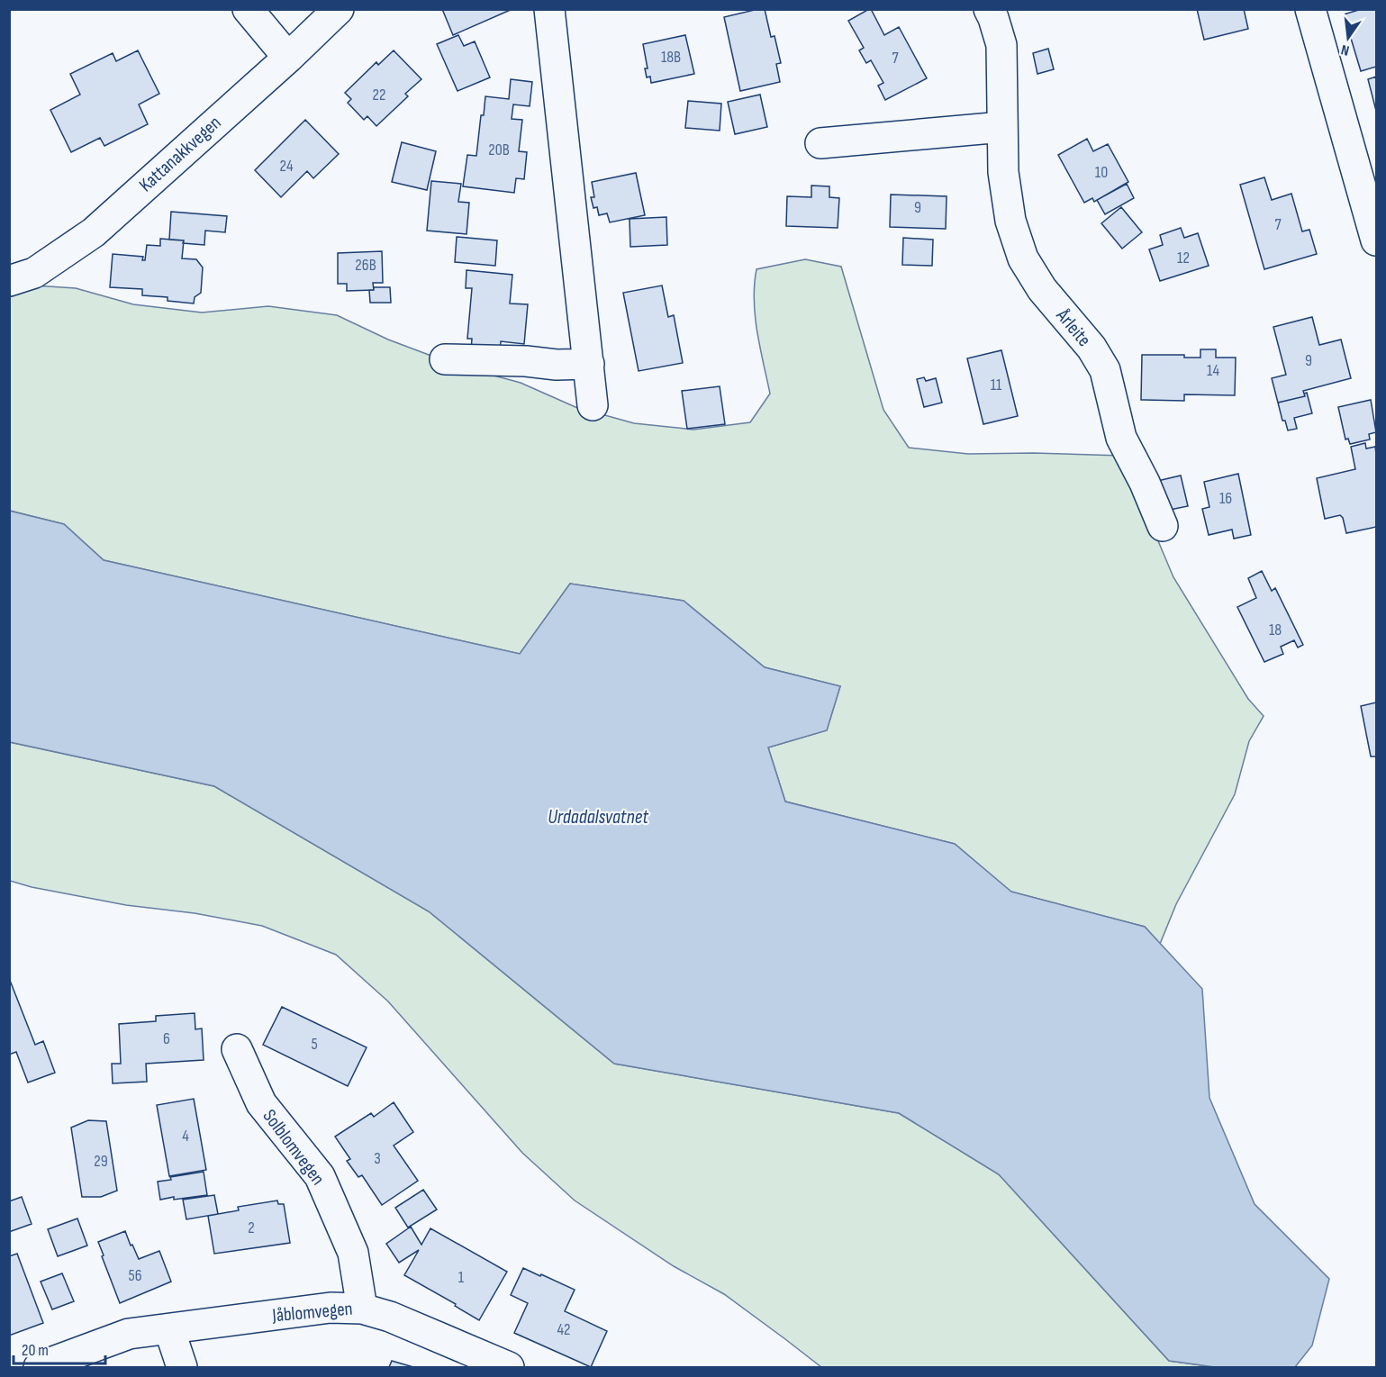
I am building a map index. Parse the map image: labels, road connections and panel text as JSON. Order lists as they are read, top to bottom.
{
  "streets": {
    "street": [
      "Kattanakkvegen",
      "Årleite",
      "Solblomvegen",
      "Jåblomvegen"
    ]
  },
  "crossings": [
    ["Solblomvegen", "Jåblomvegen"]
  ],
  "water": ["Urdadalsvatnet"],
  "house_numbers": [
    "18B",
    "7",
    "22",
    "20B",
    "24",
    "10",
    "9",
    "7",
    "12",
    "26B",
    "9",
    "14",
    "11",
    "16",
    "18",
    "6",
    "5",
    "4",
    "3",
    "29",
    "2",
    "56",
    "1",
    "42"
  ],
  "scale_bar": "20 m",
  "north": "bottom"
}
